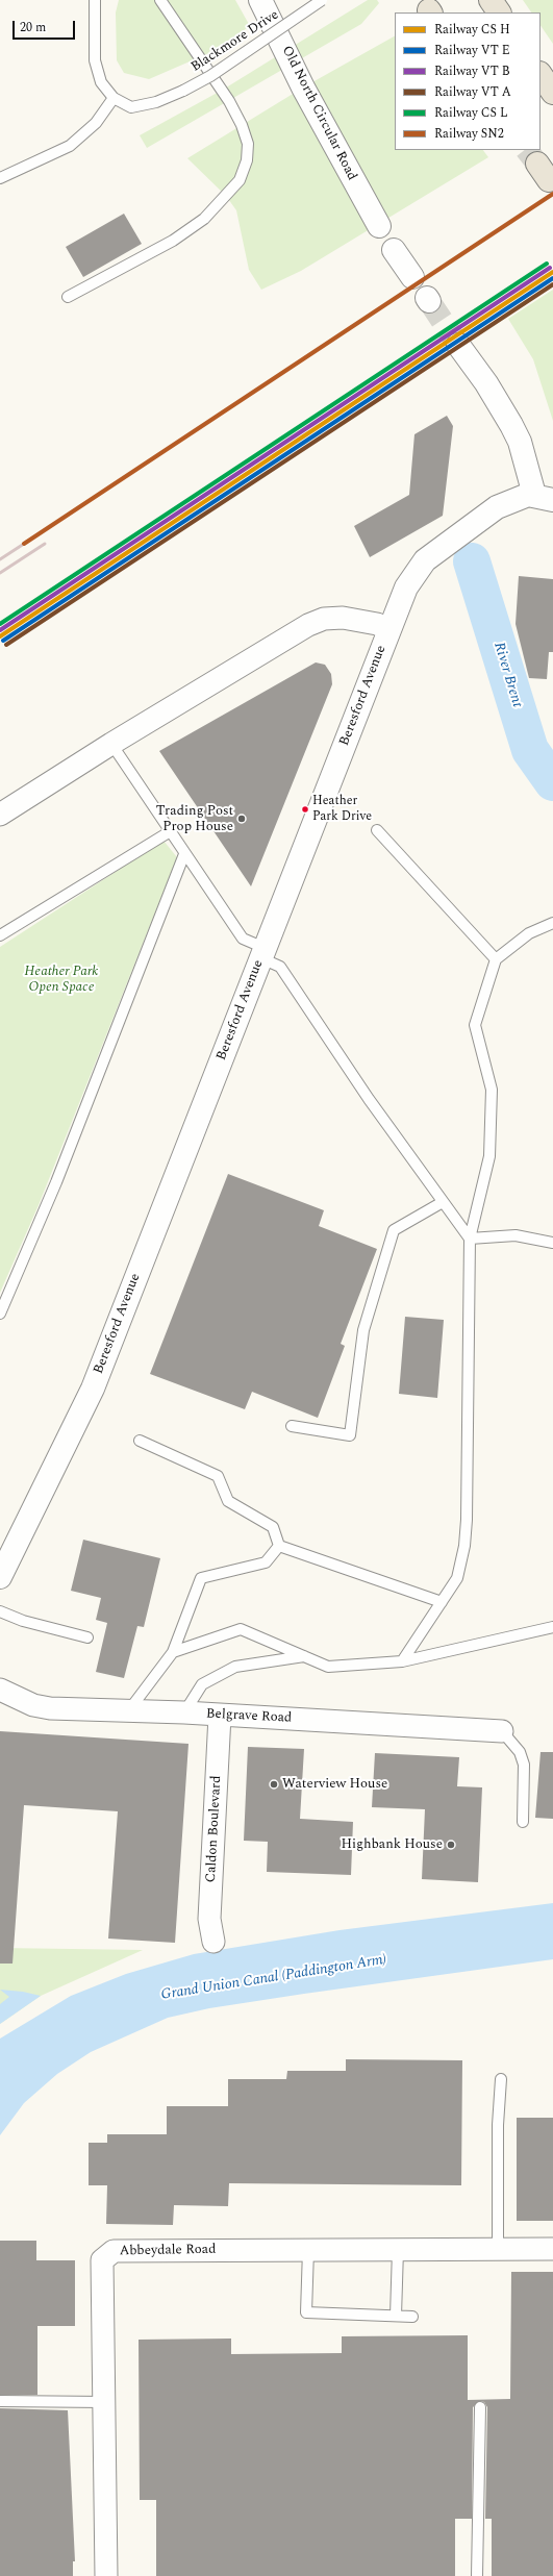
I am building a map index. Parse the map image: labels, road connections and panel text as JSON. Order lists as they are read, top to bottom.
{
  "streets": {
    "street": [
      "Old North Circular Road",
      "Beresford Avenue",
      "Belgrave Road",
      "Caldon Boulevard",
      "Abbeydale Road"
    ],
    "lane": ["Blackmore Drive"]
  },
  "crossings": [
    ["Belgrave Road", "Caldon Boulevard"]
  ],
  "water": ["River Brent", "Grand Union Canal (Paddington Arm)"],
  "parks": ["Heather Park Open Space"],
  "places": [
    "Heather Park Drive",
    "Trading Post Prop House",
    "Waterview House",
    "Highbank House"
  ],
  "lines": ["rail line SN2"],
  "legend": [
    "Railway CS H",
    "Railway VT E",
    "Railway VT B",
    "Railway VT A",
    "Railway CS L",
    "Railway SN2"
  ],
  "scale_bar": "20 m"
}
